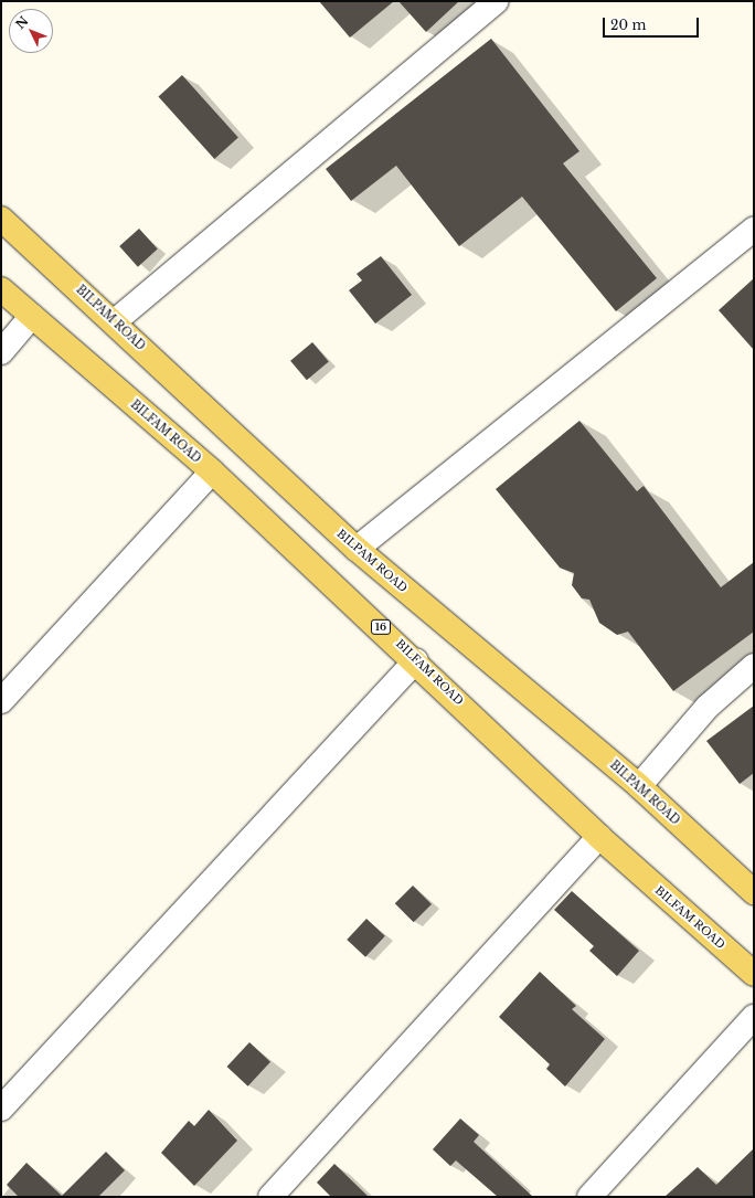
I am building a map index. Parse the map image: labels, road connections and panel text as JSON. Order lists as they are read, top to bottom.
{
  "streets": {
    "main road": ["BILPAM ROAD", "BILFAM ROAD", "16"]
  },
  "scale_bar": "20 m",
  "north": "top left"
}
